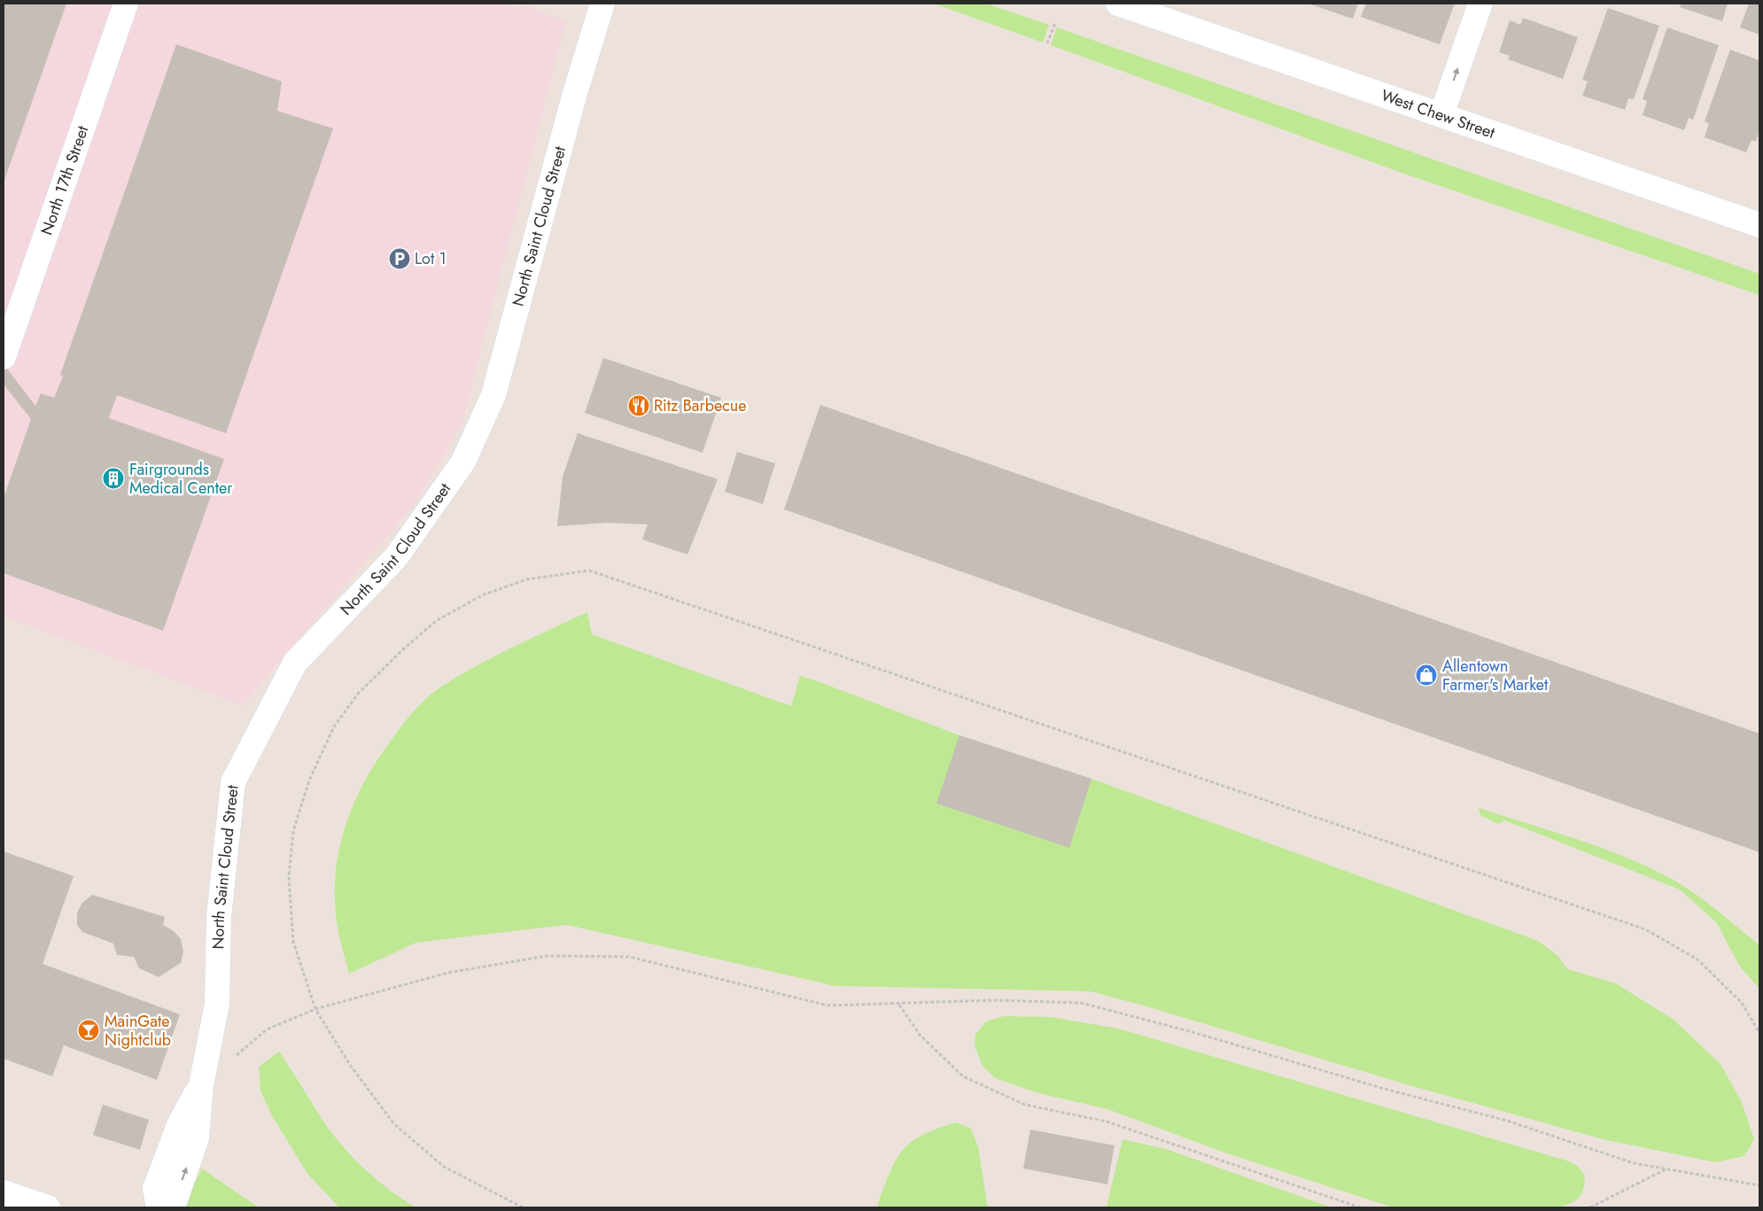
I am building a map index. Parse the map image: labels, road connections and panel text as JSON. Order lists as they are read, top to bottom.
{
  "streets": {
    "street": ["West Chew Street", "North 17th Street", "North Saint Cloud Street"]
  },
  "places": {
    "parking": ["Lot 1"],
    "restaurant": ["Ritz Barbecue"],
    "building": ["Fairgrounds Medical Center"],
    "shop": ["Allentown Farmer's Market"],
    "bar": ["MainGate Nightclub"]
  }
}
